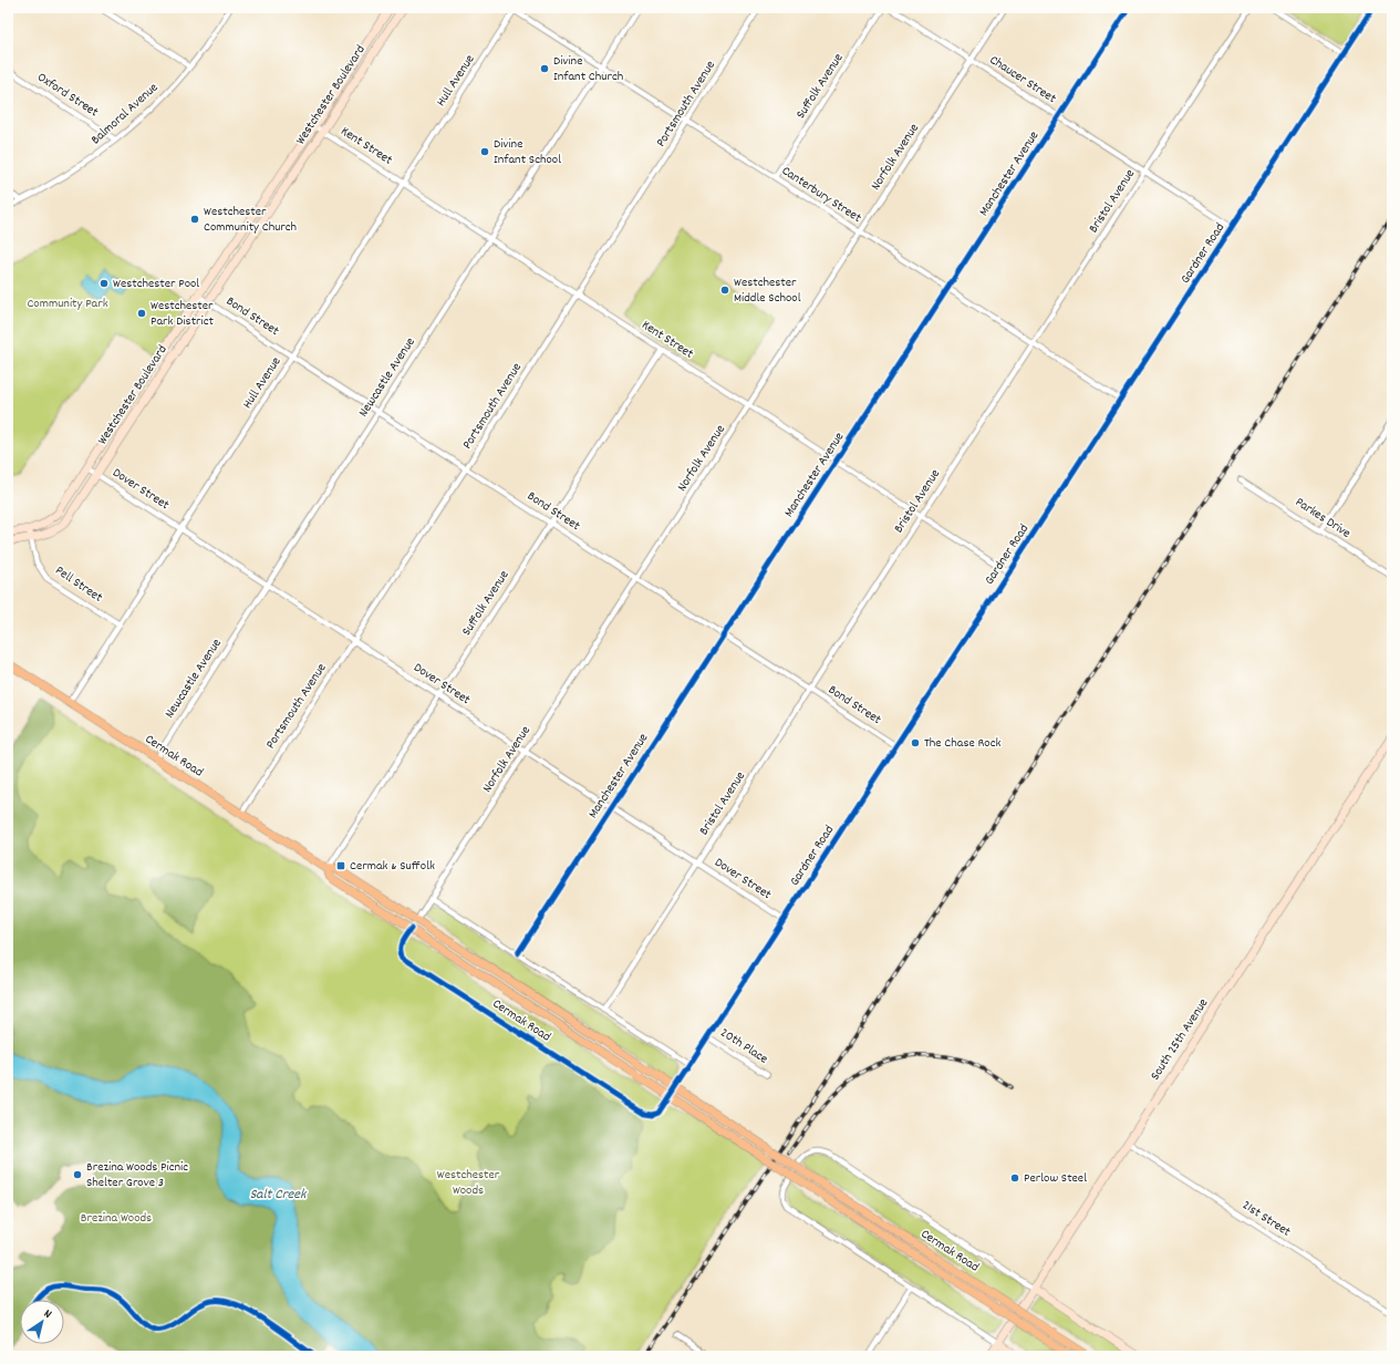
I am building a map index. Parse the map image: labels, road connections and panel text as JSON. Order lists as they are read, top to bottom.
{
  "streets": {
    "main road": ["Cermak Road"],
    "street": [
      "Chaucer Street",
      "Hull Avenue",
      "Suffolk Avenue",
      "Oxford Street",
      "Westchester Boulevard",
      "Portsmouth Avenue",
      "Balmoral Avenue",
      "Kent Street",
      "Norfolk Avenue",
      "Manchester Avenue",
      "Canterbury Street",
      "Bristol Avenue",
      "Gardner Road",
      "Bond Street",
      "Newcastle Avenue",
      "Dover Street",
      "Parkes Drive",
      "Pell Street",
      "South 25th Avenue",
      "20th Place",
      "21st Street"
    ]
  },
  "crossings": [
    ["Chaucer Street", "Norfolk Avenue"],
    ["Chaucer Street", "Manchester Avenue"],
    ["Chaucer Street", "Bristol Avenue"],
    ["Chaucer Street", "Gardner Road"],
    ["Hull Avenue", "Kent Street"],
    ["Hull Avenue", "Canterbury Street"],
    ["Hull Avenue", "Bond Street"],
    ["Hull Avenue", "Dover Street"],
    ["Hull Avenue", "Pell Street"],
    ["Hull Avenue", "Cermak Road"],
    ["Suffolk Avenue", "Kent Street"],
    ["Suffolk Avenue", "Canterbury Street"],
    ["Suffolk Avenue", "Bond Street"],
    ["Suffolk Avenue", "Dover Street"],
    ["Suffolk Avenue", "Cermak Road"],
    ["Oxford Street", "Balmoral Avenue"],
    ["Westchester Boulevard", "Kent Street"],
    ["Westchester Boulevard", "Bond Street"],
    ["Westchester Boulevard", "Dover Street"],
    ["Westchester Boulevard", "Pell Street"],
    ["Portsmouth Avenue", "Kent Street"],
    ["Portsmouth Avenue", "Canterbury Street"],
    ["Portsmouth Avenue", "Bond Street"],
    ["Portsmouth Avenue", "Dover Street"],
    ["Portsmouth Avenue", "Cermak Road"],
    ["Kent Street", "Norfolk Avenue"],
    ["Kent Street", "Manchester Avenue"],
    ["Kent Street", "Bristol Avenue"],
    ["Kent Street", "Gardner Road"],
    ["Kent Street", "Newcastle Avenue"],
    ["Norfolk Avenue", "Canterbury Street"],
    ["Norfolk Avenue", "Bond Street"],
    ["Norfolk Avenue", "Dover Street"],
    ["Norfolk Avenue", "Cermak Road"],
    ["Manchester Avenue", "Canterbury Street"],
    ["Manchester Avenue", "Bond Street"],
    ["Manchester Avenue", "Dover Street"],
    ["Canterbury Street", "Bristol Avenue"],
    ["Canterbury Street", "Gardner Road"],
    ["Canterbury Street", "Newcastle Avenue"],
    ["Bristol Avenue", "Bond Street"],
    ["Bristol Avenue", "Dover Street"],
    ["Gardner Road", "Bond Street"],
    ["Gardner Road", "Dover Street"],
    ["Gardner Road", "Cermak Road"],
    ["Gardner Road", "20th Place"],
    ["Bond Street", "Newcastle Avenue"],
    ["Newcastle Avenue", "Dover Street"],
    ["Newcastle Avenue", "Cermak Road"],
    ["Cermak Road", "South 25th Avenue"],
    ["South 25th Avenue", "21st Street"]
  ],
  "water": ["Salt Creek"],
  "parks": ["Community Park", "Westchester Woods", "Brezina Woods"],
  "places": {
    "other": [
      "Divine Infant Church",
      "Divine Infant School",
      "Westchester Community Church",
      "Westchester Pool",
      "Westchester Middle School",
      "Westchester Park District",
      "The Chase Rock",
      "Brezina Woods Picnic Shelter Grove 3",
      "Perlow Steel"
    ],
    "transit": ["Cermak & Suffolk"]
  },
  "north": "top right"
}
